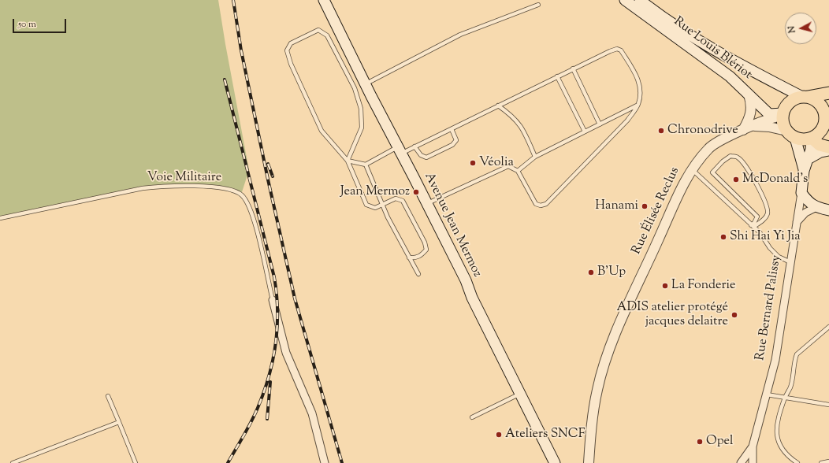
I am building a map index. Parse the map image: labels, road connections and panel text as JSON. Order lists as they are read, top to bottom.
{
  "streets": {
    "main road": ["Rue Louis Blériot", "Avenue Jean Mermoz", "Rue Bernard Palissy"],
    "street": ["Rue Élisée Reclus"],
    "lane": ["Voie Militaire"]
  },
  "crossings": [
    ["Rue Louis Blériot", "Rue Élisée Reclus"],
    ["Rue Louis Blériot", "Rue Bernard Palissy"],
    ["Rue Élisée Reclus", "Rue Bernard Palissy"]
  ],
  "places": [
    "Chronodrive",
    "Véolia",
    "McDonald's",
    "Jean Mermoz",
    "Hanami",
    "Shi Hai Yi Jia",
    "B'Up",
    "La Fonderie",
    "ADIS atelier protégé jacques delaitre",
    "Ateliers SNCF",
    "Opel"
  ],
  "scale_bar": "50 m",
  "north": "left"
}
